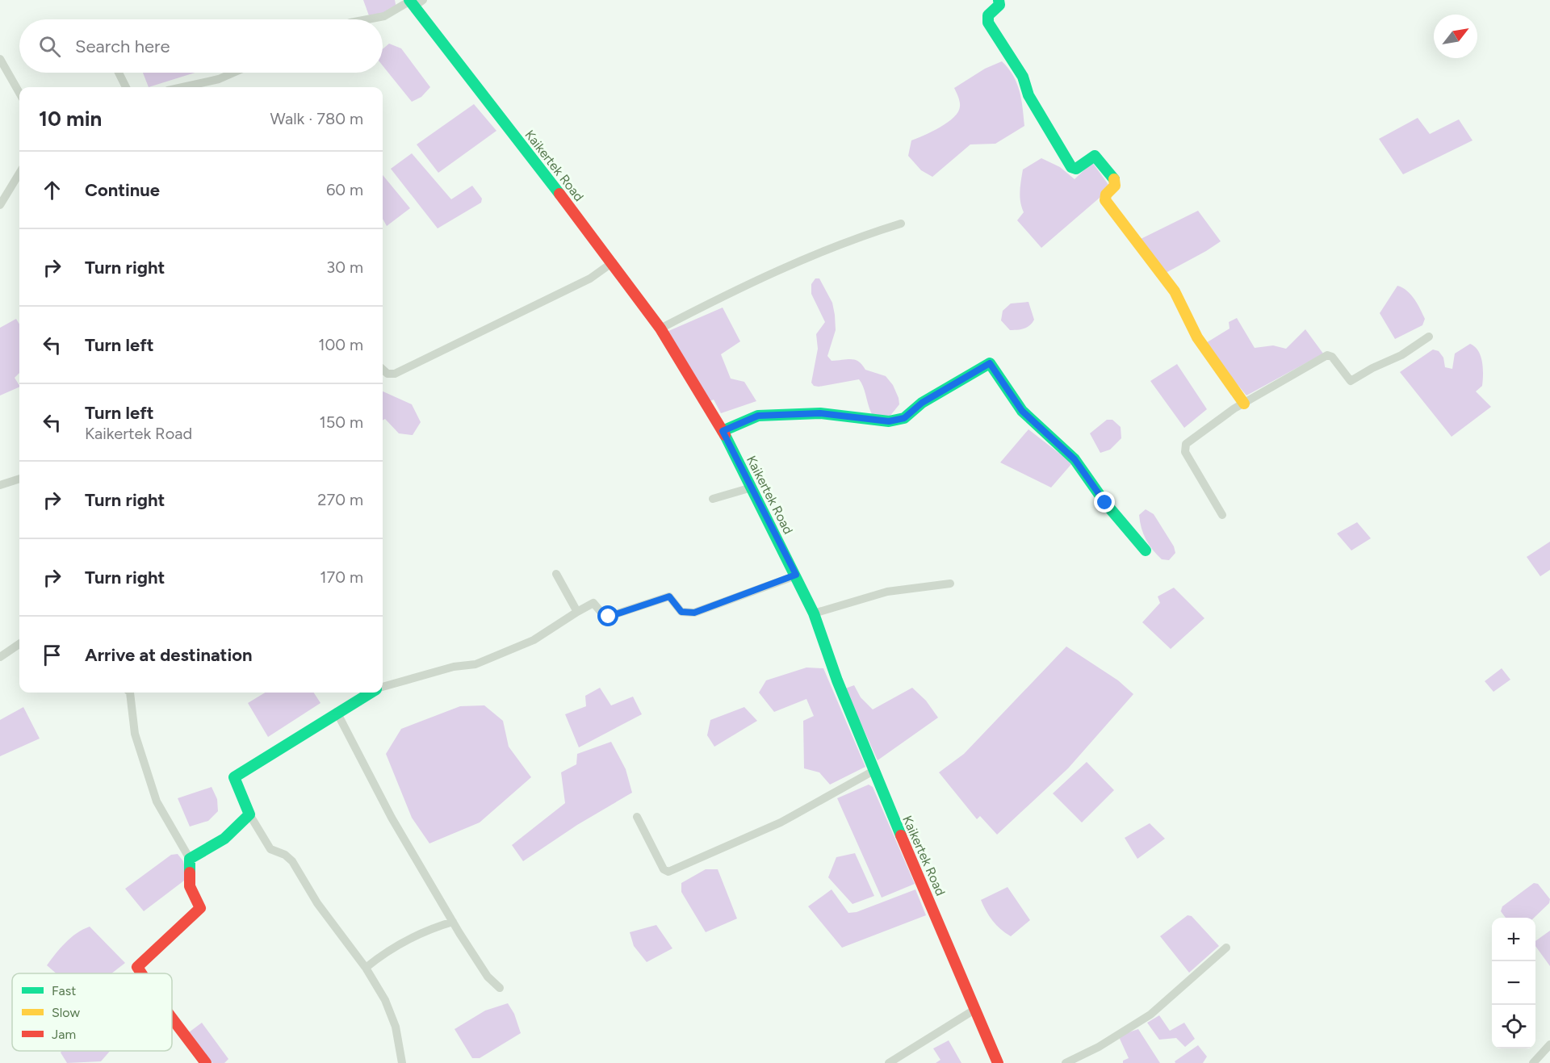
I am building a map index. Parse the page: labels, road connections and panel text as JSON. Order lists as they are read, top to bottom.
{
  "streets": {
    "street": ["Kaikertek Road"]
  },
  "legend": ["Fast", "Slow", "Jam"],
  "north": "top right",
  "page": {
    "search": "Search here",
    "heading": ["10 min", "Walk · 780 m"],
    "list": [
      ["Continue", "60 m"],
      ["Turn right", "30 m"],
      ["Turn left", "100 m"],
      ["Turn left", "Kaikertek Road", "150 m"],
      ["Turn right", "270 m"],
      ["Turn right", "170 m"],
      "Arrive at destination"
    ],
    "map_buttons": ["+", "−"]
  }
}
